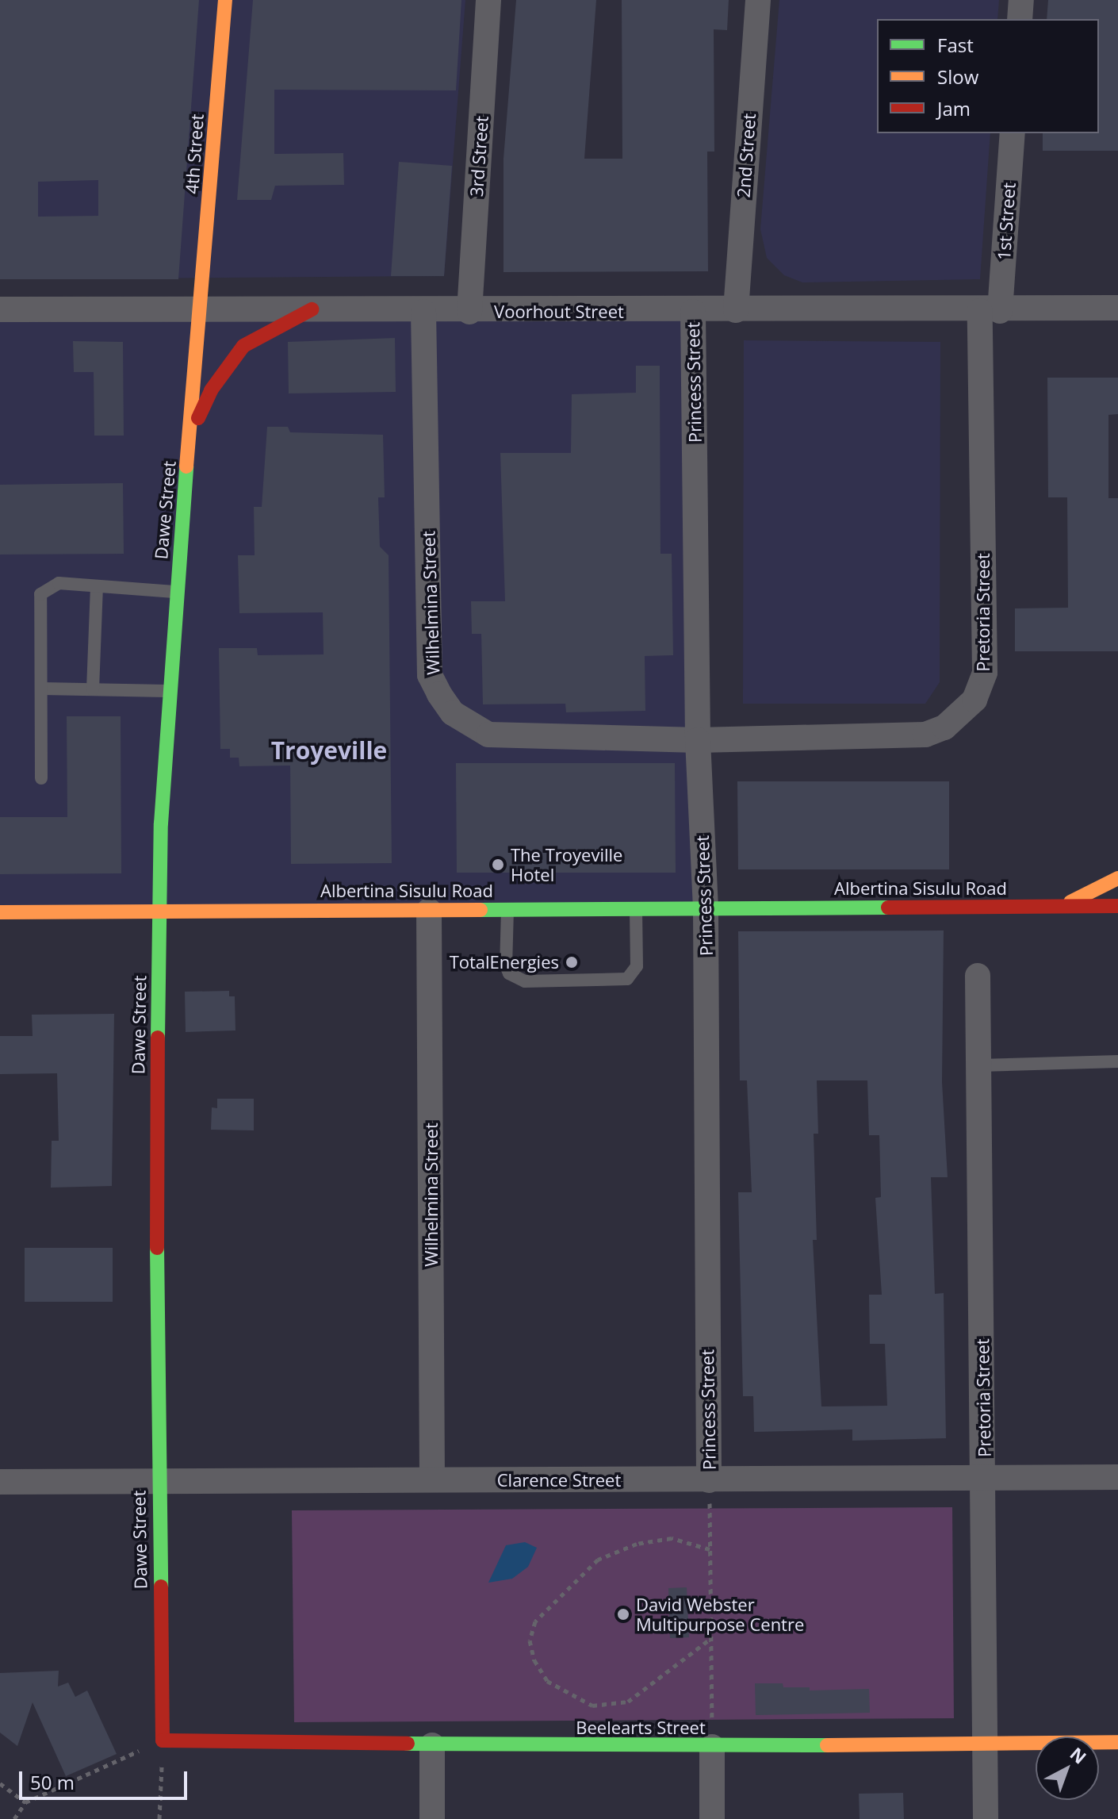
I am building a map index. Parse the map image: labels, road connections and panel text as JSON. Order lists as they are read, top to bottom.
{
  "streets": {
    "street": [
      "4th Street",
      "2nd Street",
      "3rd Street",
      "1st Street",
      "Voorhout Street",
      "Princess Street",
      "Dawe Street",
      "Wilhelmina Street",
      "Pretoria Street",
      "Albertina Sisulu Road",
      "Clarence Street",
      "Beelearts Street"
    ]
  },
  "crossings": [
    ["4th Street", "Voorhout Street"],
    ["4th Street", "Dawe Street"],
    ["2nd Street", "Voorhout Street"],
    ["3rd Street", "Voorhout Street"],
    ["1st Street", "Voorhout Street"],
    ["1st Street", "Pretoria Street"],
    ["Voorhout Street", "Princess Street"],
    ["Voorhout Street", "Dawe Street"],
    ["Voorhout Street", "Wilhelmina Street"],
    ["Voorhout Street", "Pretoria Street"],
    ["Princess Street", "Wilhelmina Street"],
    ["Princess Street", "Pretoria Street"],
    ["Princess Street", "Albertina Sisulu Road"],
    ["Princess Street", "Clarence Street"],
    ["Dawe Street", "Albertina Sisulu Road"],
    ["Dawe Street", "Clarence Street"],
    ["Dawe Street", "Beelearts Street"],
    ["Wilhelmina Street", "Pretoria Street"],
    ["Wilhelmina Street", "Albertina Sisulu Road"],
    ["Wilhelmina Street", "Clarence Street"],
    ["Pretoria Street", "Clarence Street"],
    ["Pretoria Street", "Beelearts Street"]
  ],
  "districts": ["Troyeville"],
  "places": ["The Troyeville Hotel", "TotalEnergies", "David Webster Multipurpose Centre"],
  "legend": ["Fast", "Slow", "Jam"],
  "scale_bar": "50 m",
  "north": "top right"
}
